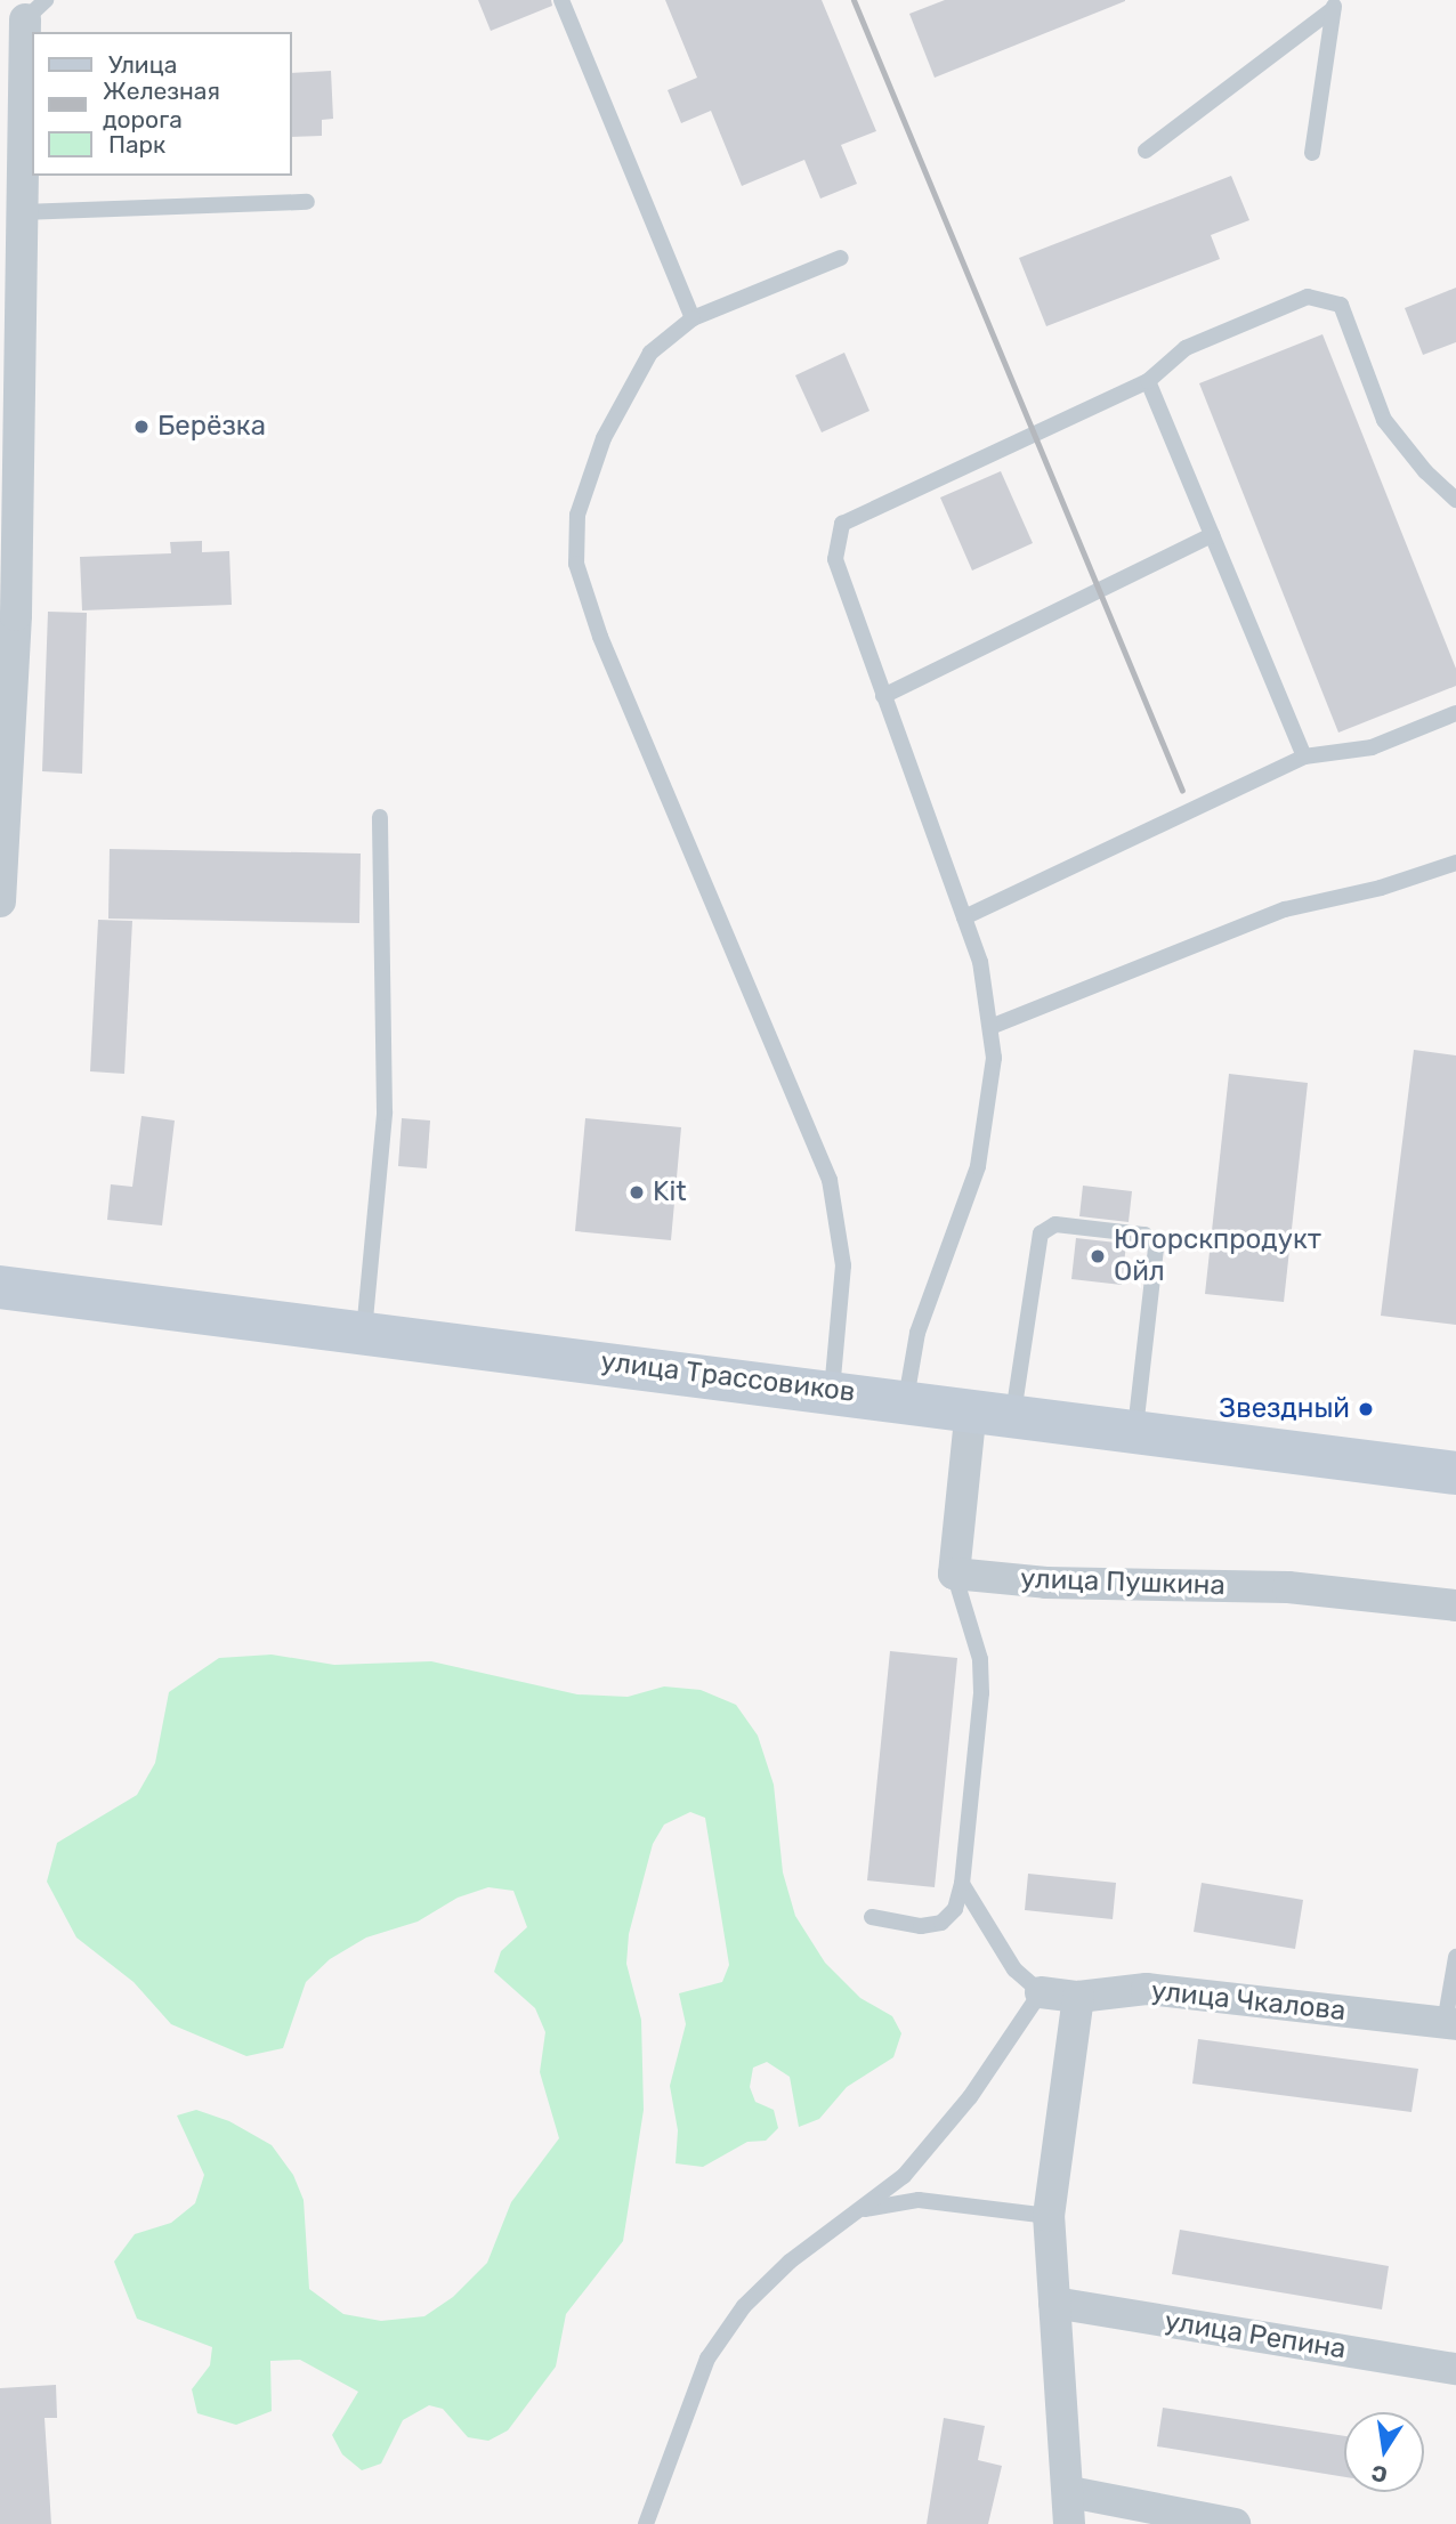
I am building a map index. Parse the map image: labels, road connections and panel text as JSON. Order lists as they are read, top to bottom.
{
  "streets": {
    "main road": ["улица Трассовиков"],
    "street": ["улица Пушкина", "улица Чкалова", "улица Репина"]
  },
  "places": [
    "Берёзка",
    "Kit",
    "Югорскпродукт Ойл",
    "Звездный"
  ],
  "legend": ["Улица", "Железная дорога", "Парк"],
  "north": "bottom"
}
